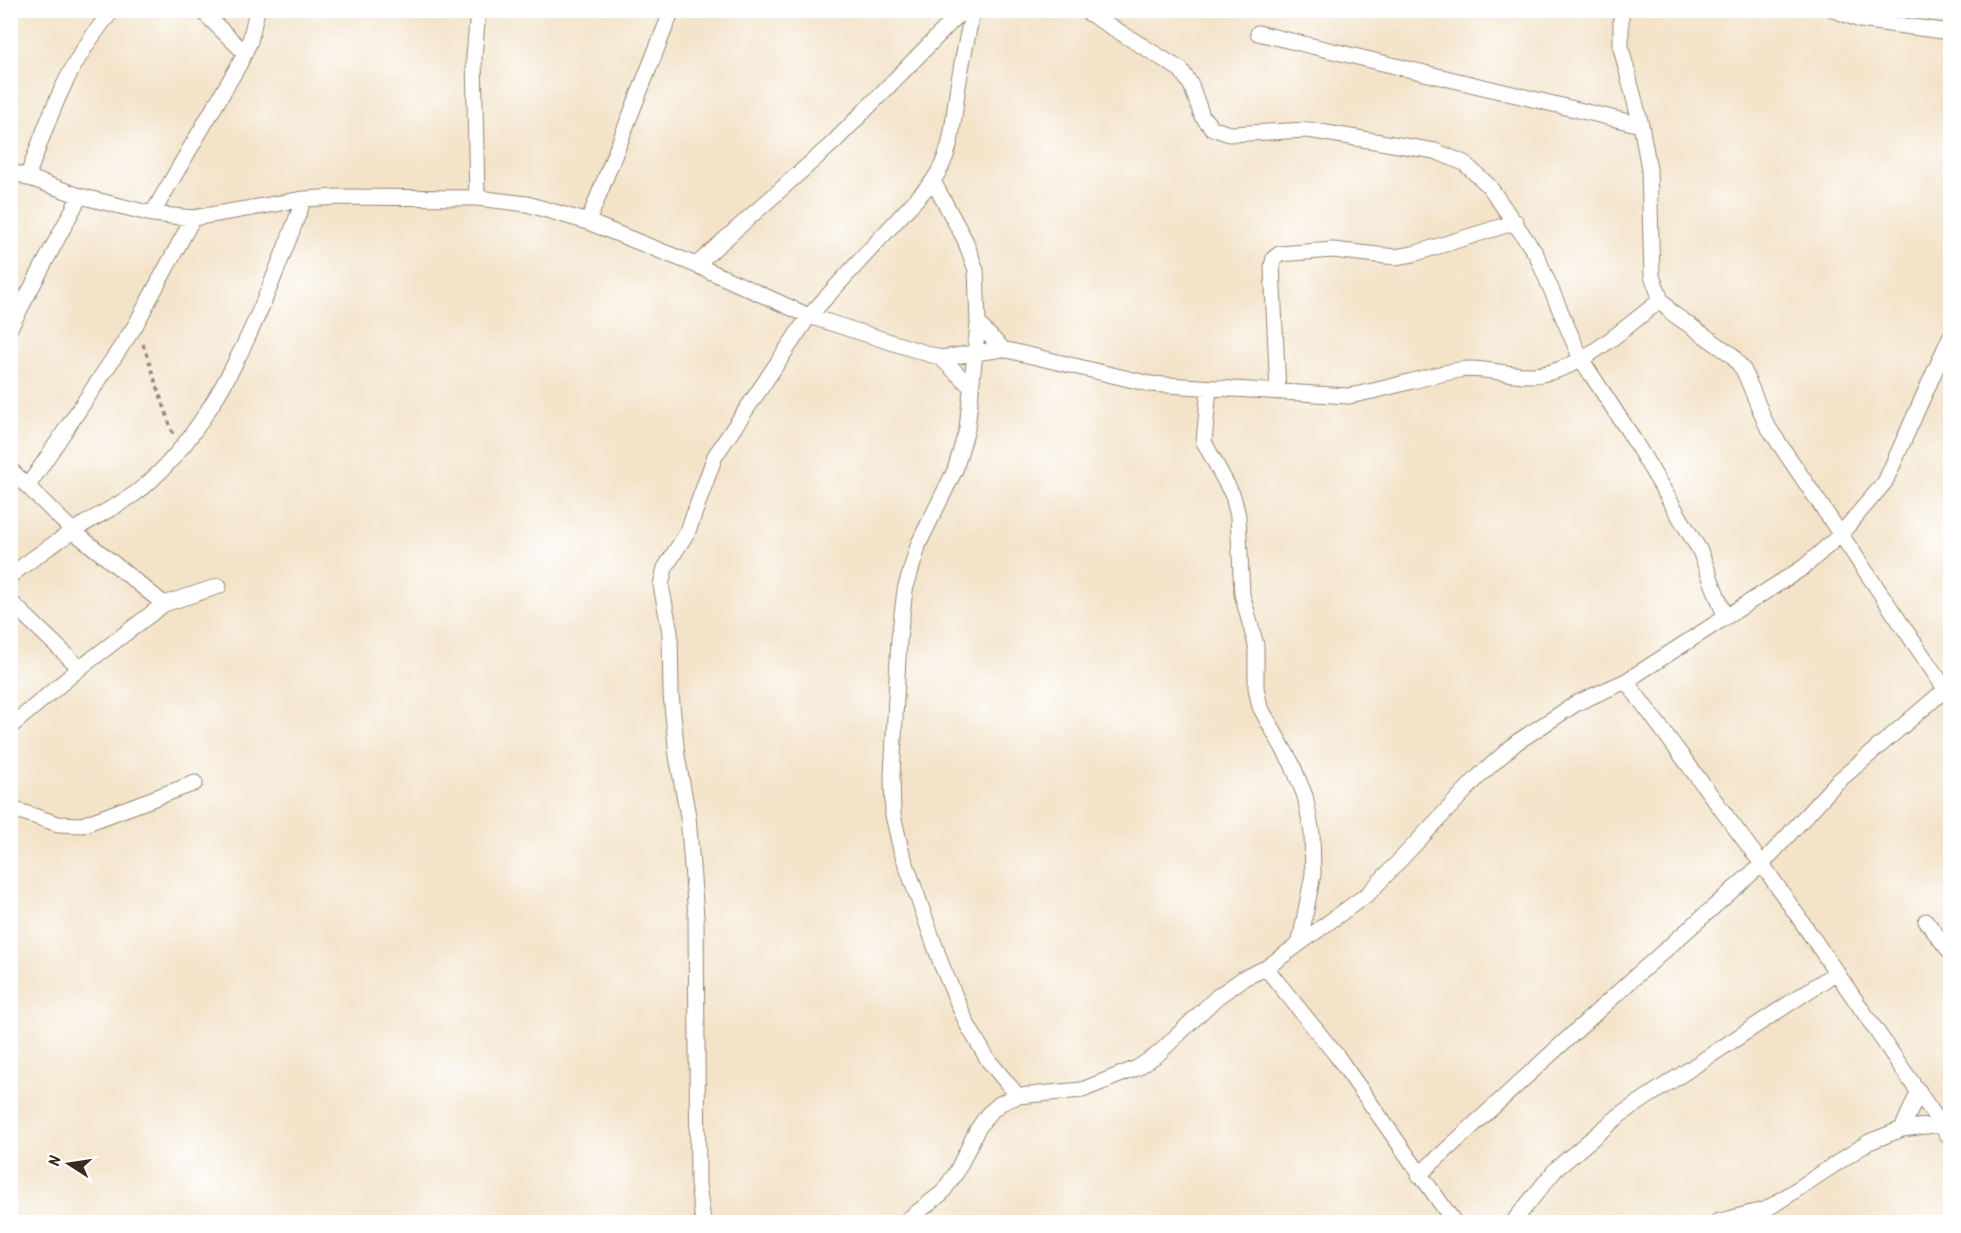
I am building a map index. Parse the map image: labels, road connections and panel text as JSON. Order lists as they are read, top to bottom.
{
  "north": "left"
}
